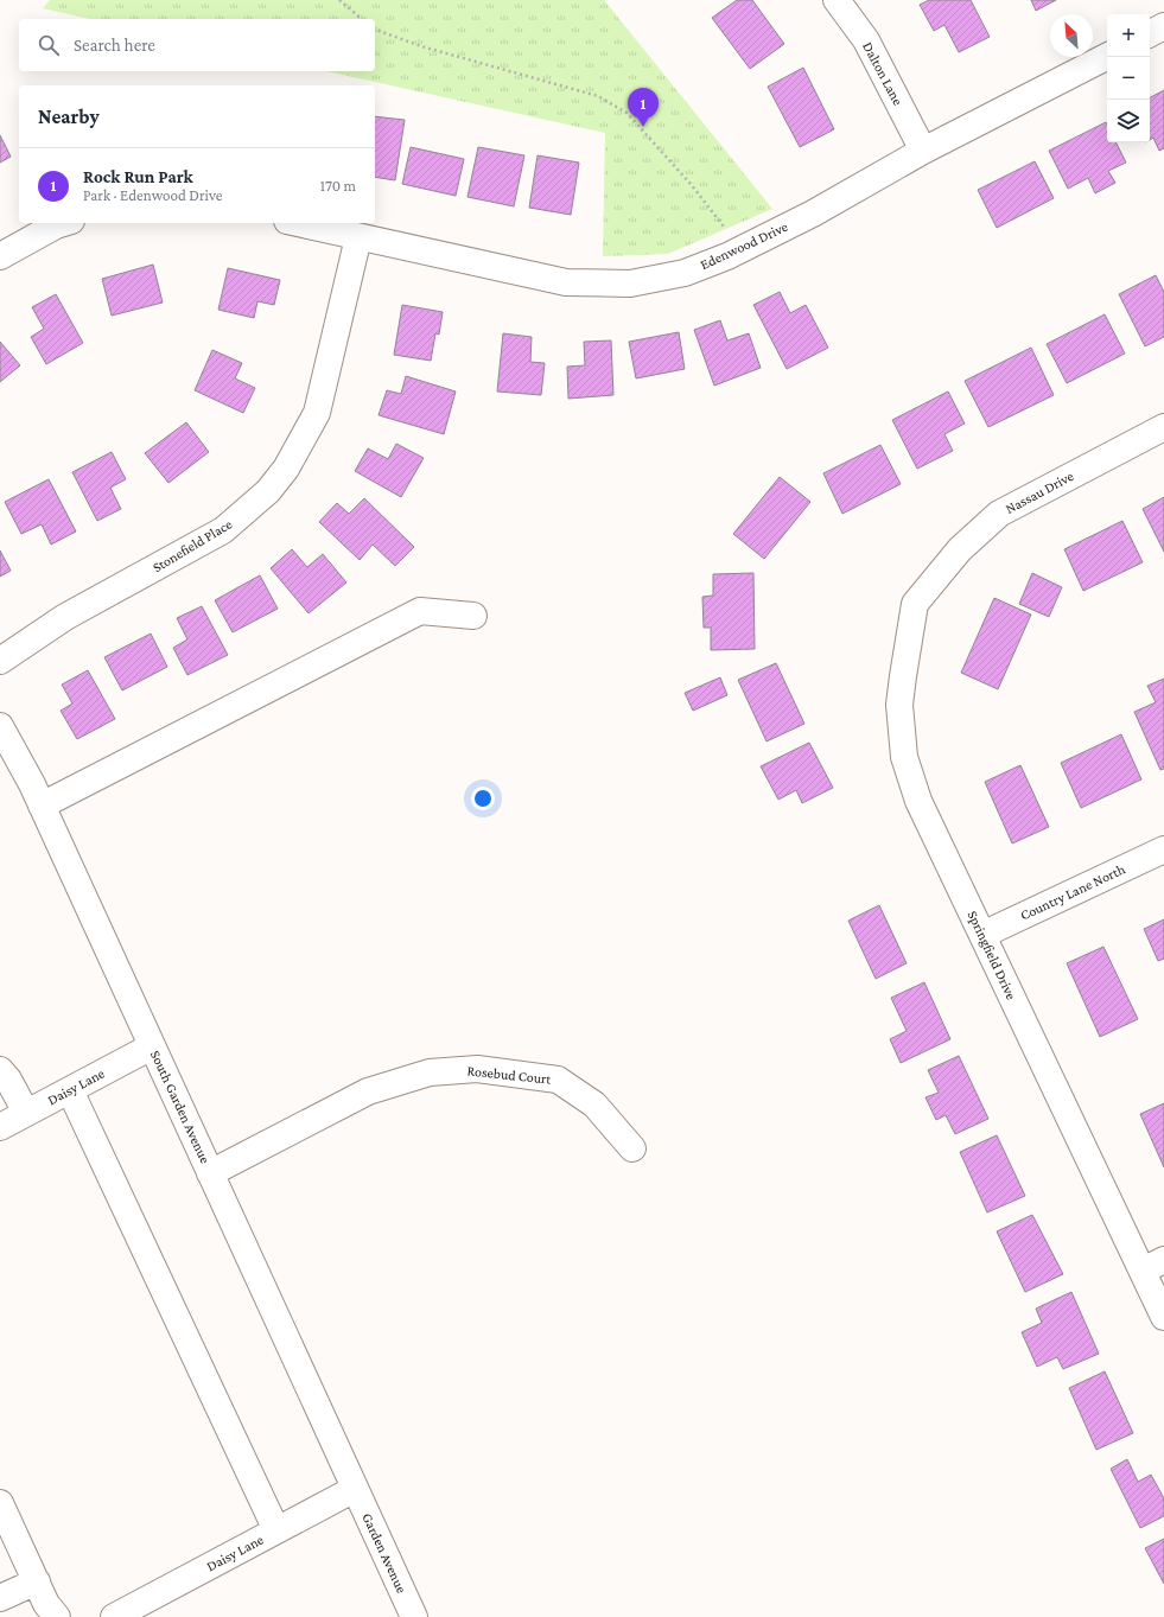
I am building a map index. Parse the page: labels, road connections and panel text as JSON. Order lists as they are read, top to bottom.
{
  "streets": {
    "street": [
      "Dalton Lane",
      "Edenwood Drive",
      "Nassau Drive",
      "Stonefield Place",
      "Country Lane North",
      "Springfield Drive",
      "Rosebud Court",
      "Daisy Lane",
      "South Garden Avenue",
      "Garden Avenue"
    ]
  },
  "crossings": [
    ["Dalton Lane", "Edenwood Drive"],
    ["Edenwood Drive", "Stonefield Place"],
    ["Nassau Drive", "Springfield Drive"],
    ["Country Lane North", "Springfield Drive"],
    ["Rosebud Court", "South Garden Avenue"],
    ["Daisy Lane", "South Garden Avenue"],
    ["Daisy Lane", "Garden Avenue"],
    ["South Garden Avenue", "Garden Avenue"]
  ],
  "north": "top left",
  "page": {
    "map_buttons": ["+", "−"],
    "search": "Search here",
    "heading": "Nearby",
    "pins": "1",
    "list": [
      {
        "mark": "1",
        "name": "Rock Run Park",
        "note": "Park · Edenwood Drive",
        "value": "170 m"
      }
    ]
  }
}
